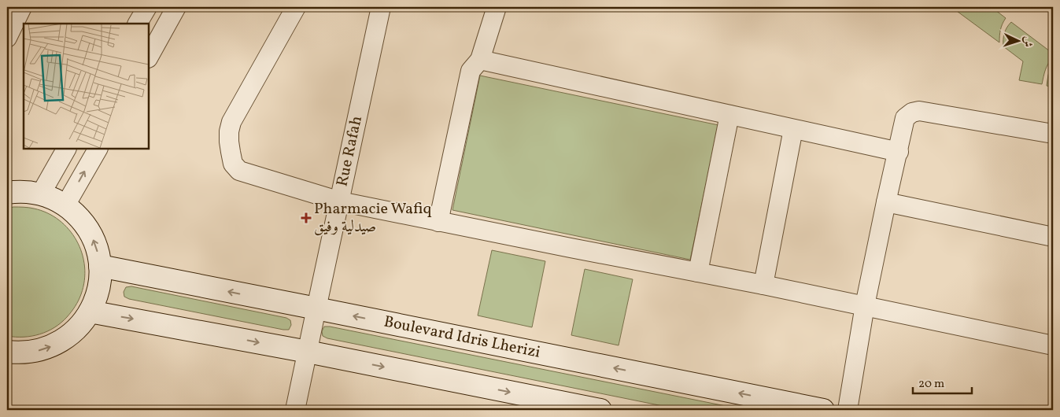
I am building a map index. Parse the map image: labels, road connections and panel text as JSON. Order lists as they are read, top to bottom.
{
  "streets": {
    "main road": ["Boulevard Idris Lherizi"],
    "street": ["Rue Rafah"]
  },
  "crossings": [
    ["Rue Rafah", "Boulevard Idris Lherizi"]
  ],
  "places": {
    "health": ["Pharmacie Wafiq صيدلية وفيق"]
  },
  "scale_bar": "20 m",
  "north": "right"
}
